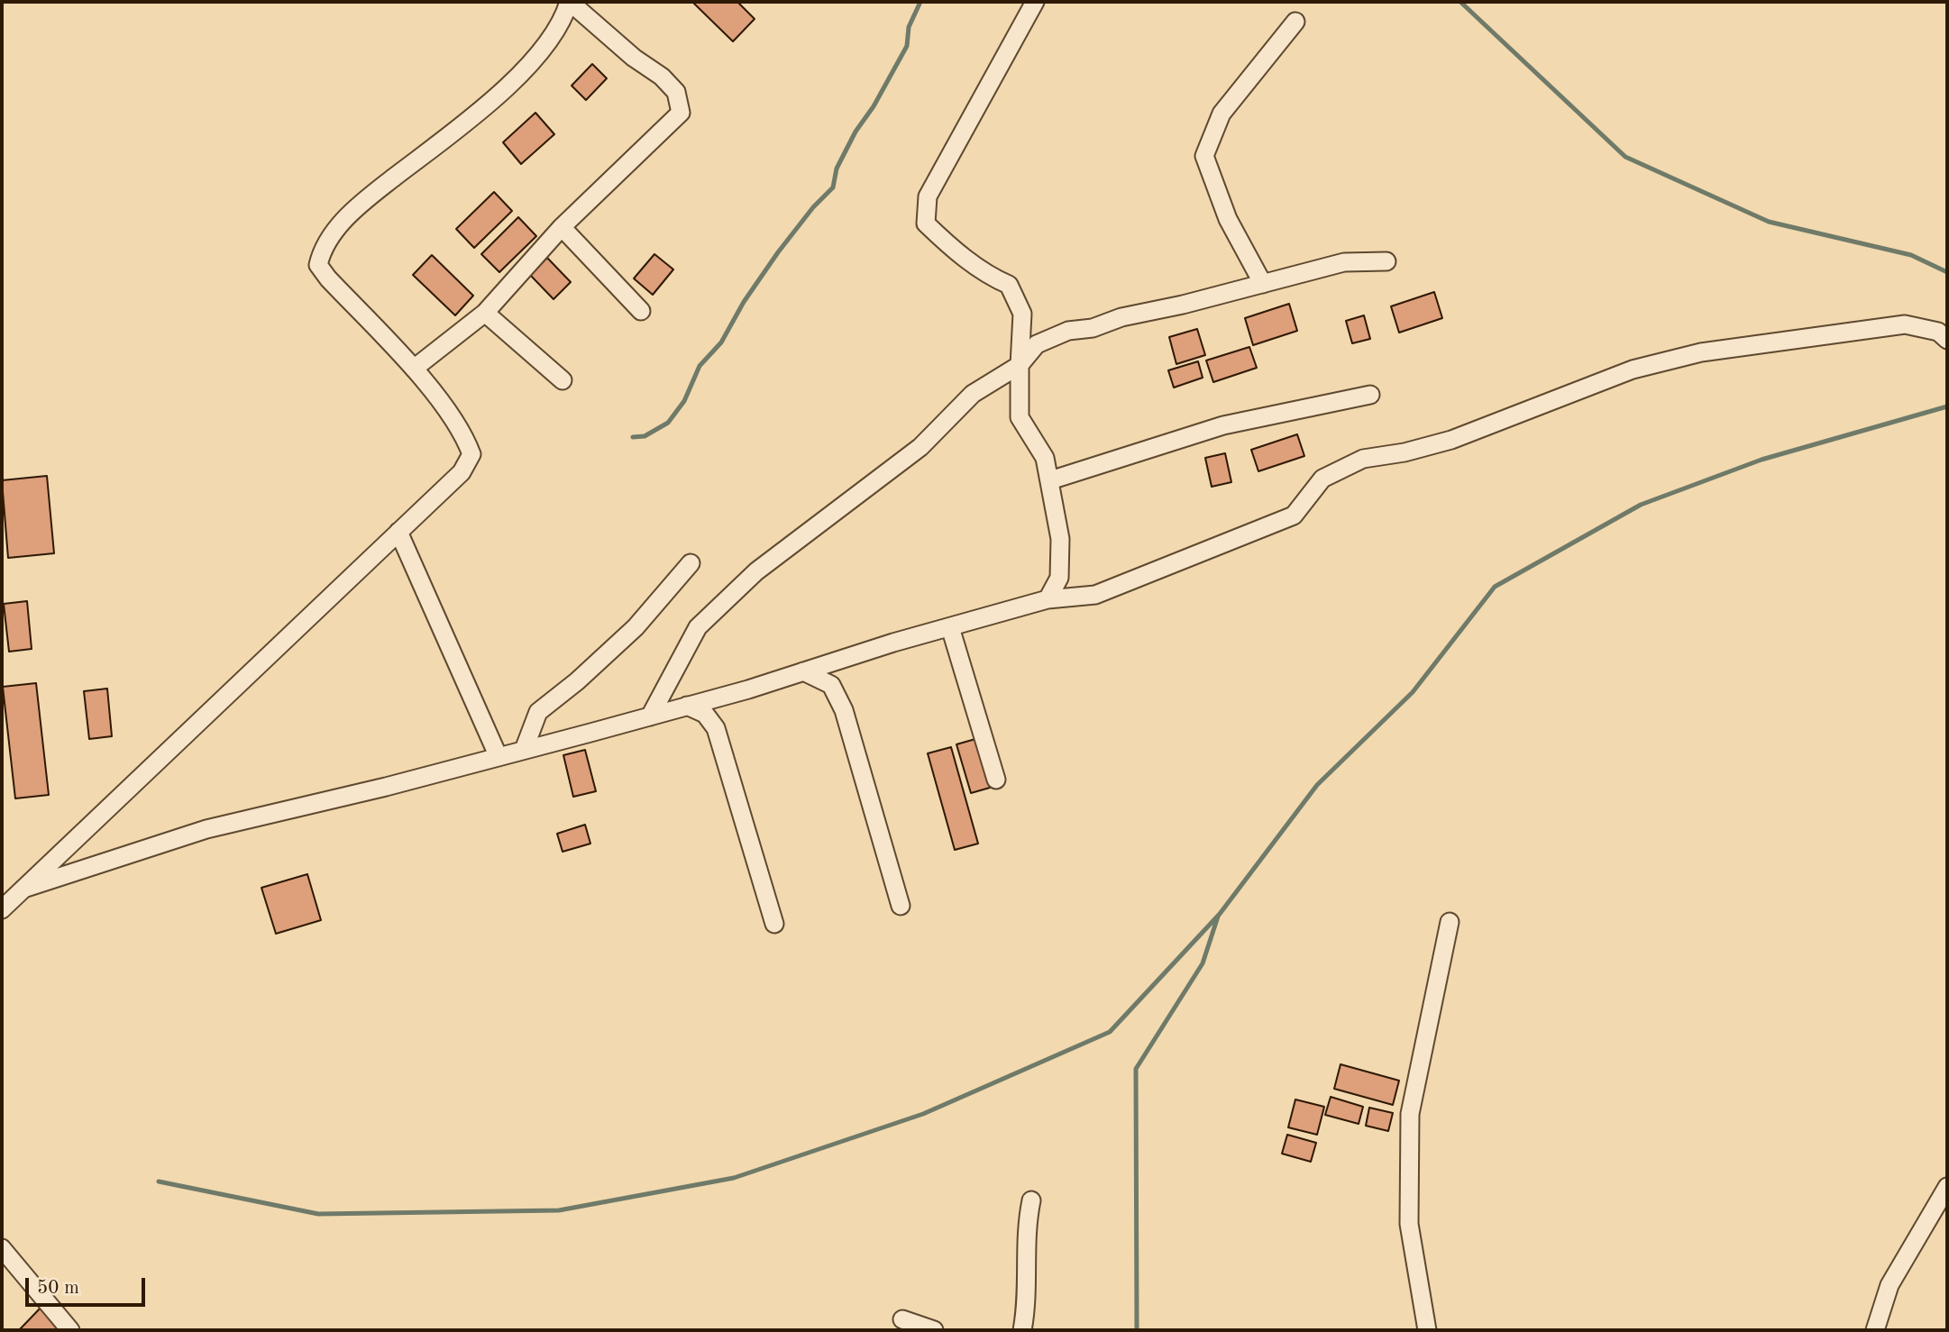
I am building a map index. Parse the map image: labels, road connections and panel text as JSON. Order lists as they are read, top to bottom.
{
  "scale_bar": "50 m"
}
